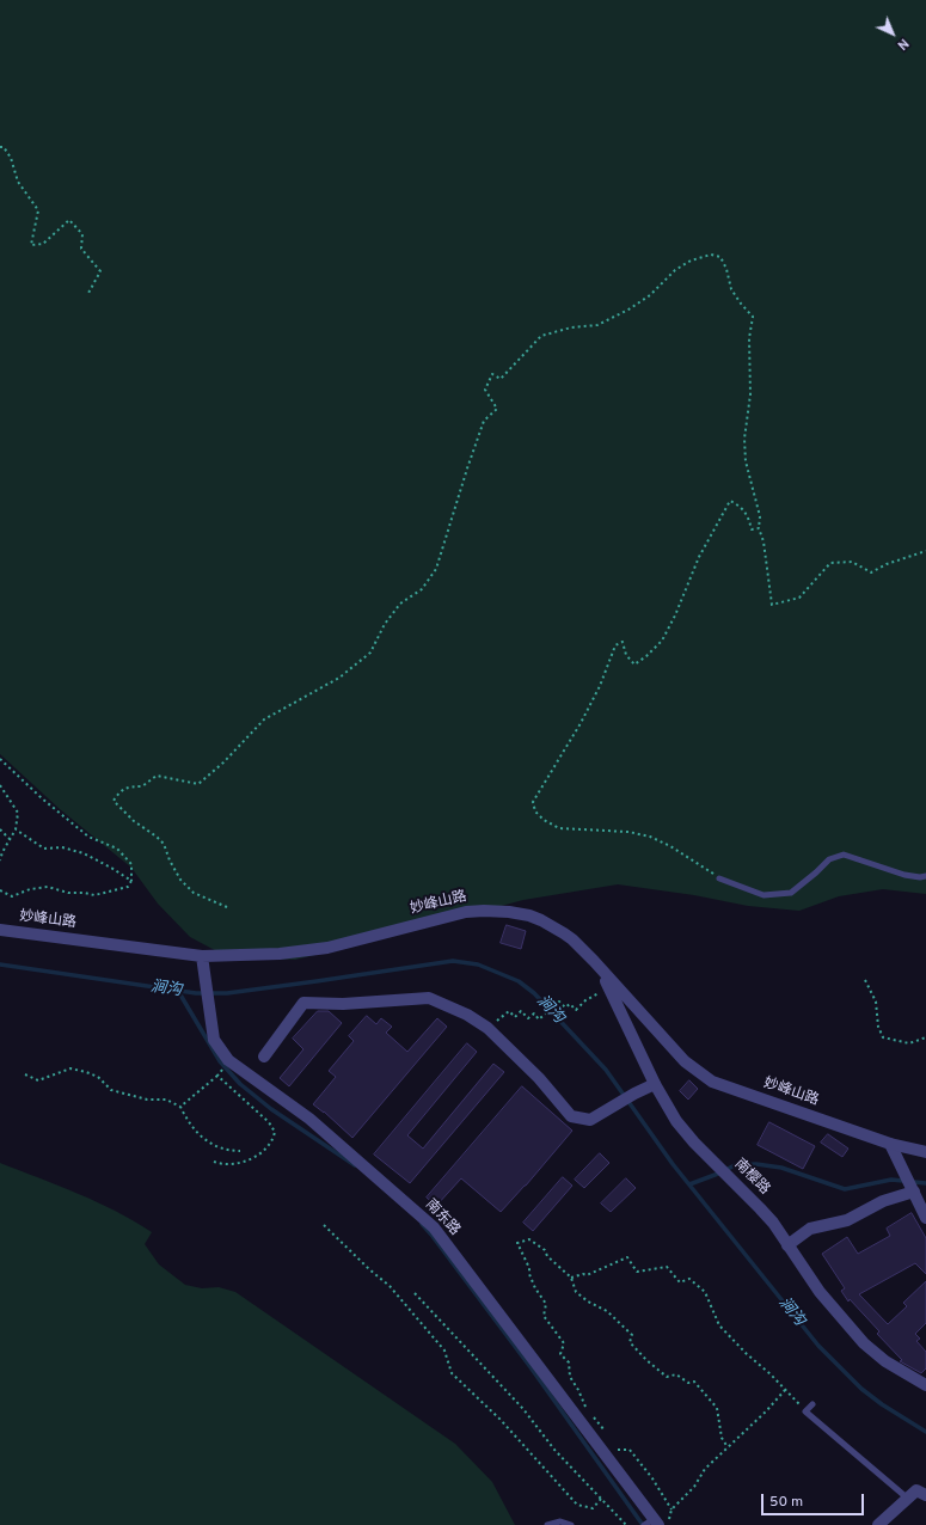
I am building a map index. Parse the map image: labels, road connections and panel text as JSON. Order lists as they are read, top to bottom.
{
  "streets": {
    "street": ["妙峰山路", "南樱路", "南东路"]
  },
  "crossings": [
    ["妙峰山路", "南樱路"],
    ["妙峰山路", "南东路"]
  ],
  "water": ["涧沟"],
  "scale_bar": "50 m",
  "north": "bottom right"
}
